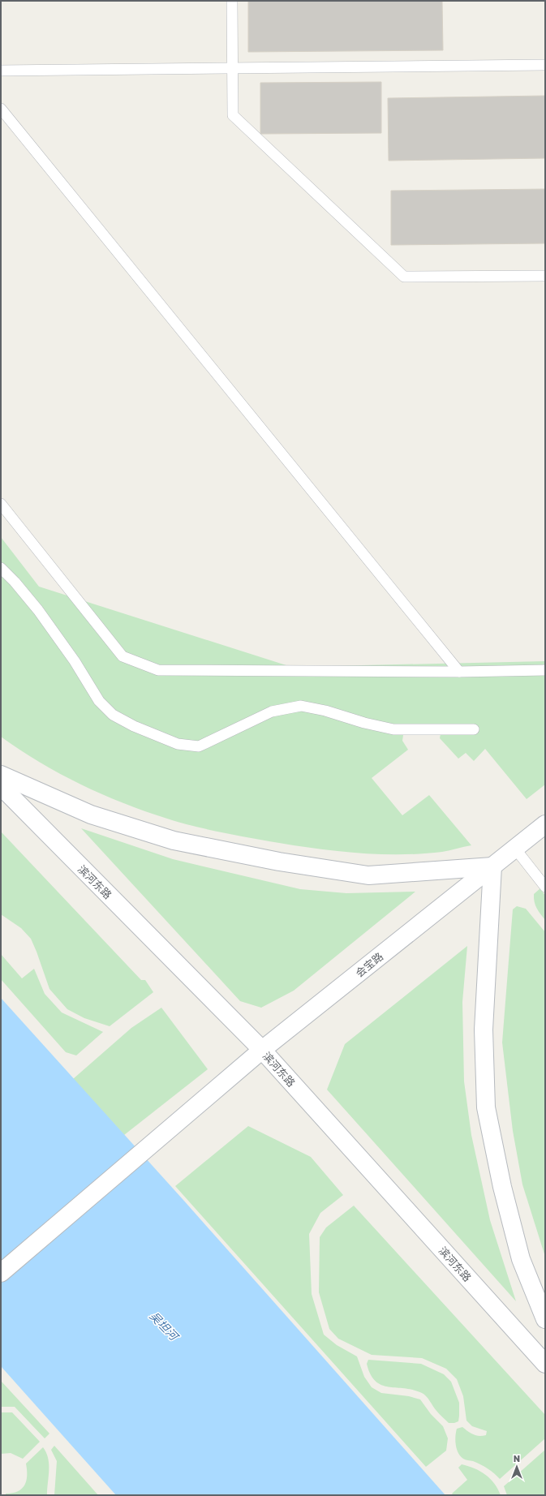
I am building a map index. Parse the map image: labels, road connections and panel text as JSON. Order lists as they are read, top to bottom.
{
  "streets": {
    "main road": ["滨河东路", "会宝路"]
  },
  "crossings": [
    ["滨河东路", "会宝路"]
  ],
  "water": ["吴坦河"],
  "north": "top"
}
